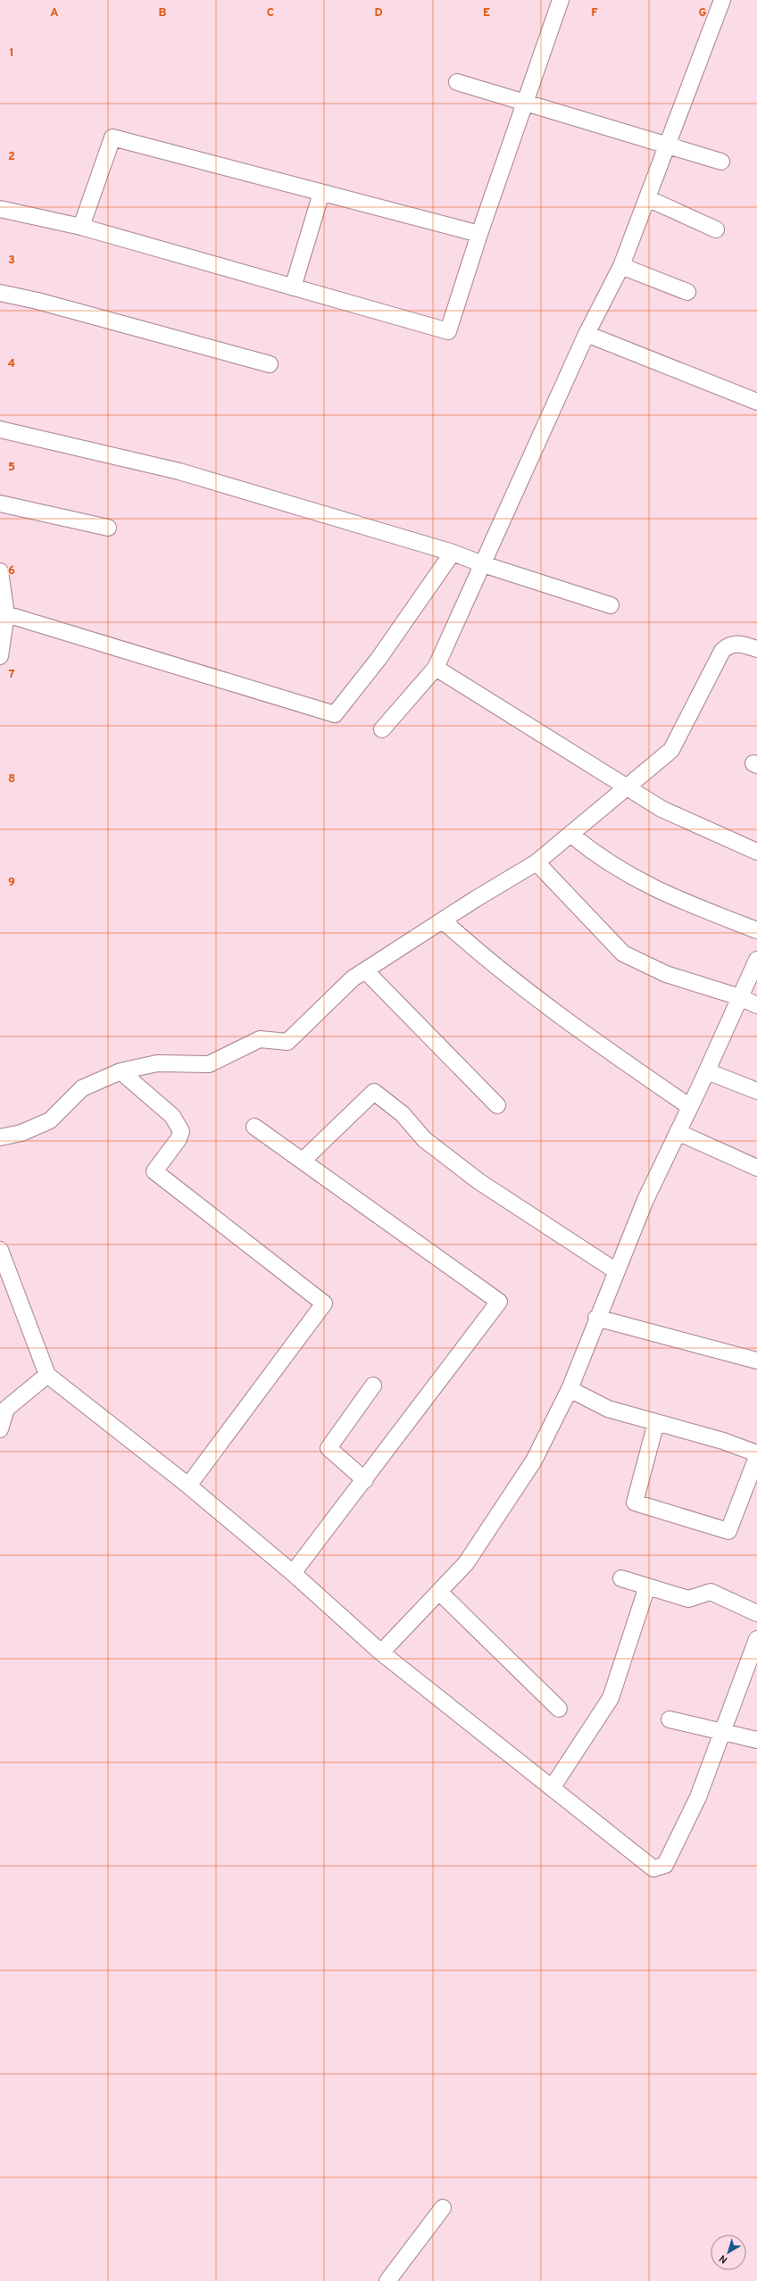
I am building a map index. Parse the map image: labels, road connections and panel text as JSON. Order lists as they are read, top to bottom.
{
  "north": "bottom left",
  "grid": {
    "columns": [
      "A",
      "B",
      "C",
      "D",
      "E",
      "F",
      "G"
    ],
    "rows": [
      "1",
      "2",
      "3",
      "4",
      "5",
      "6",
      "7",
      "8",
      "9"
    ]
  }
}
